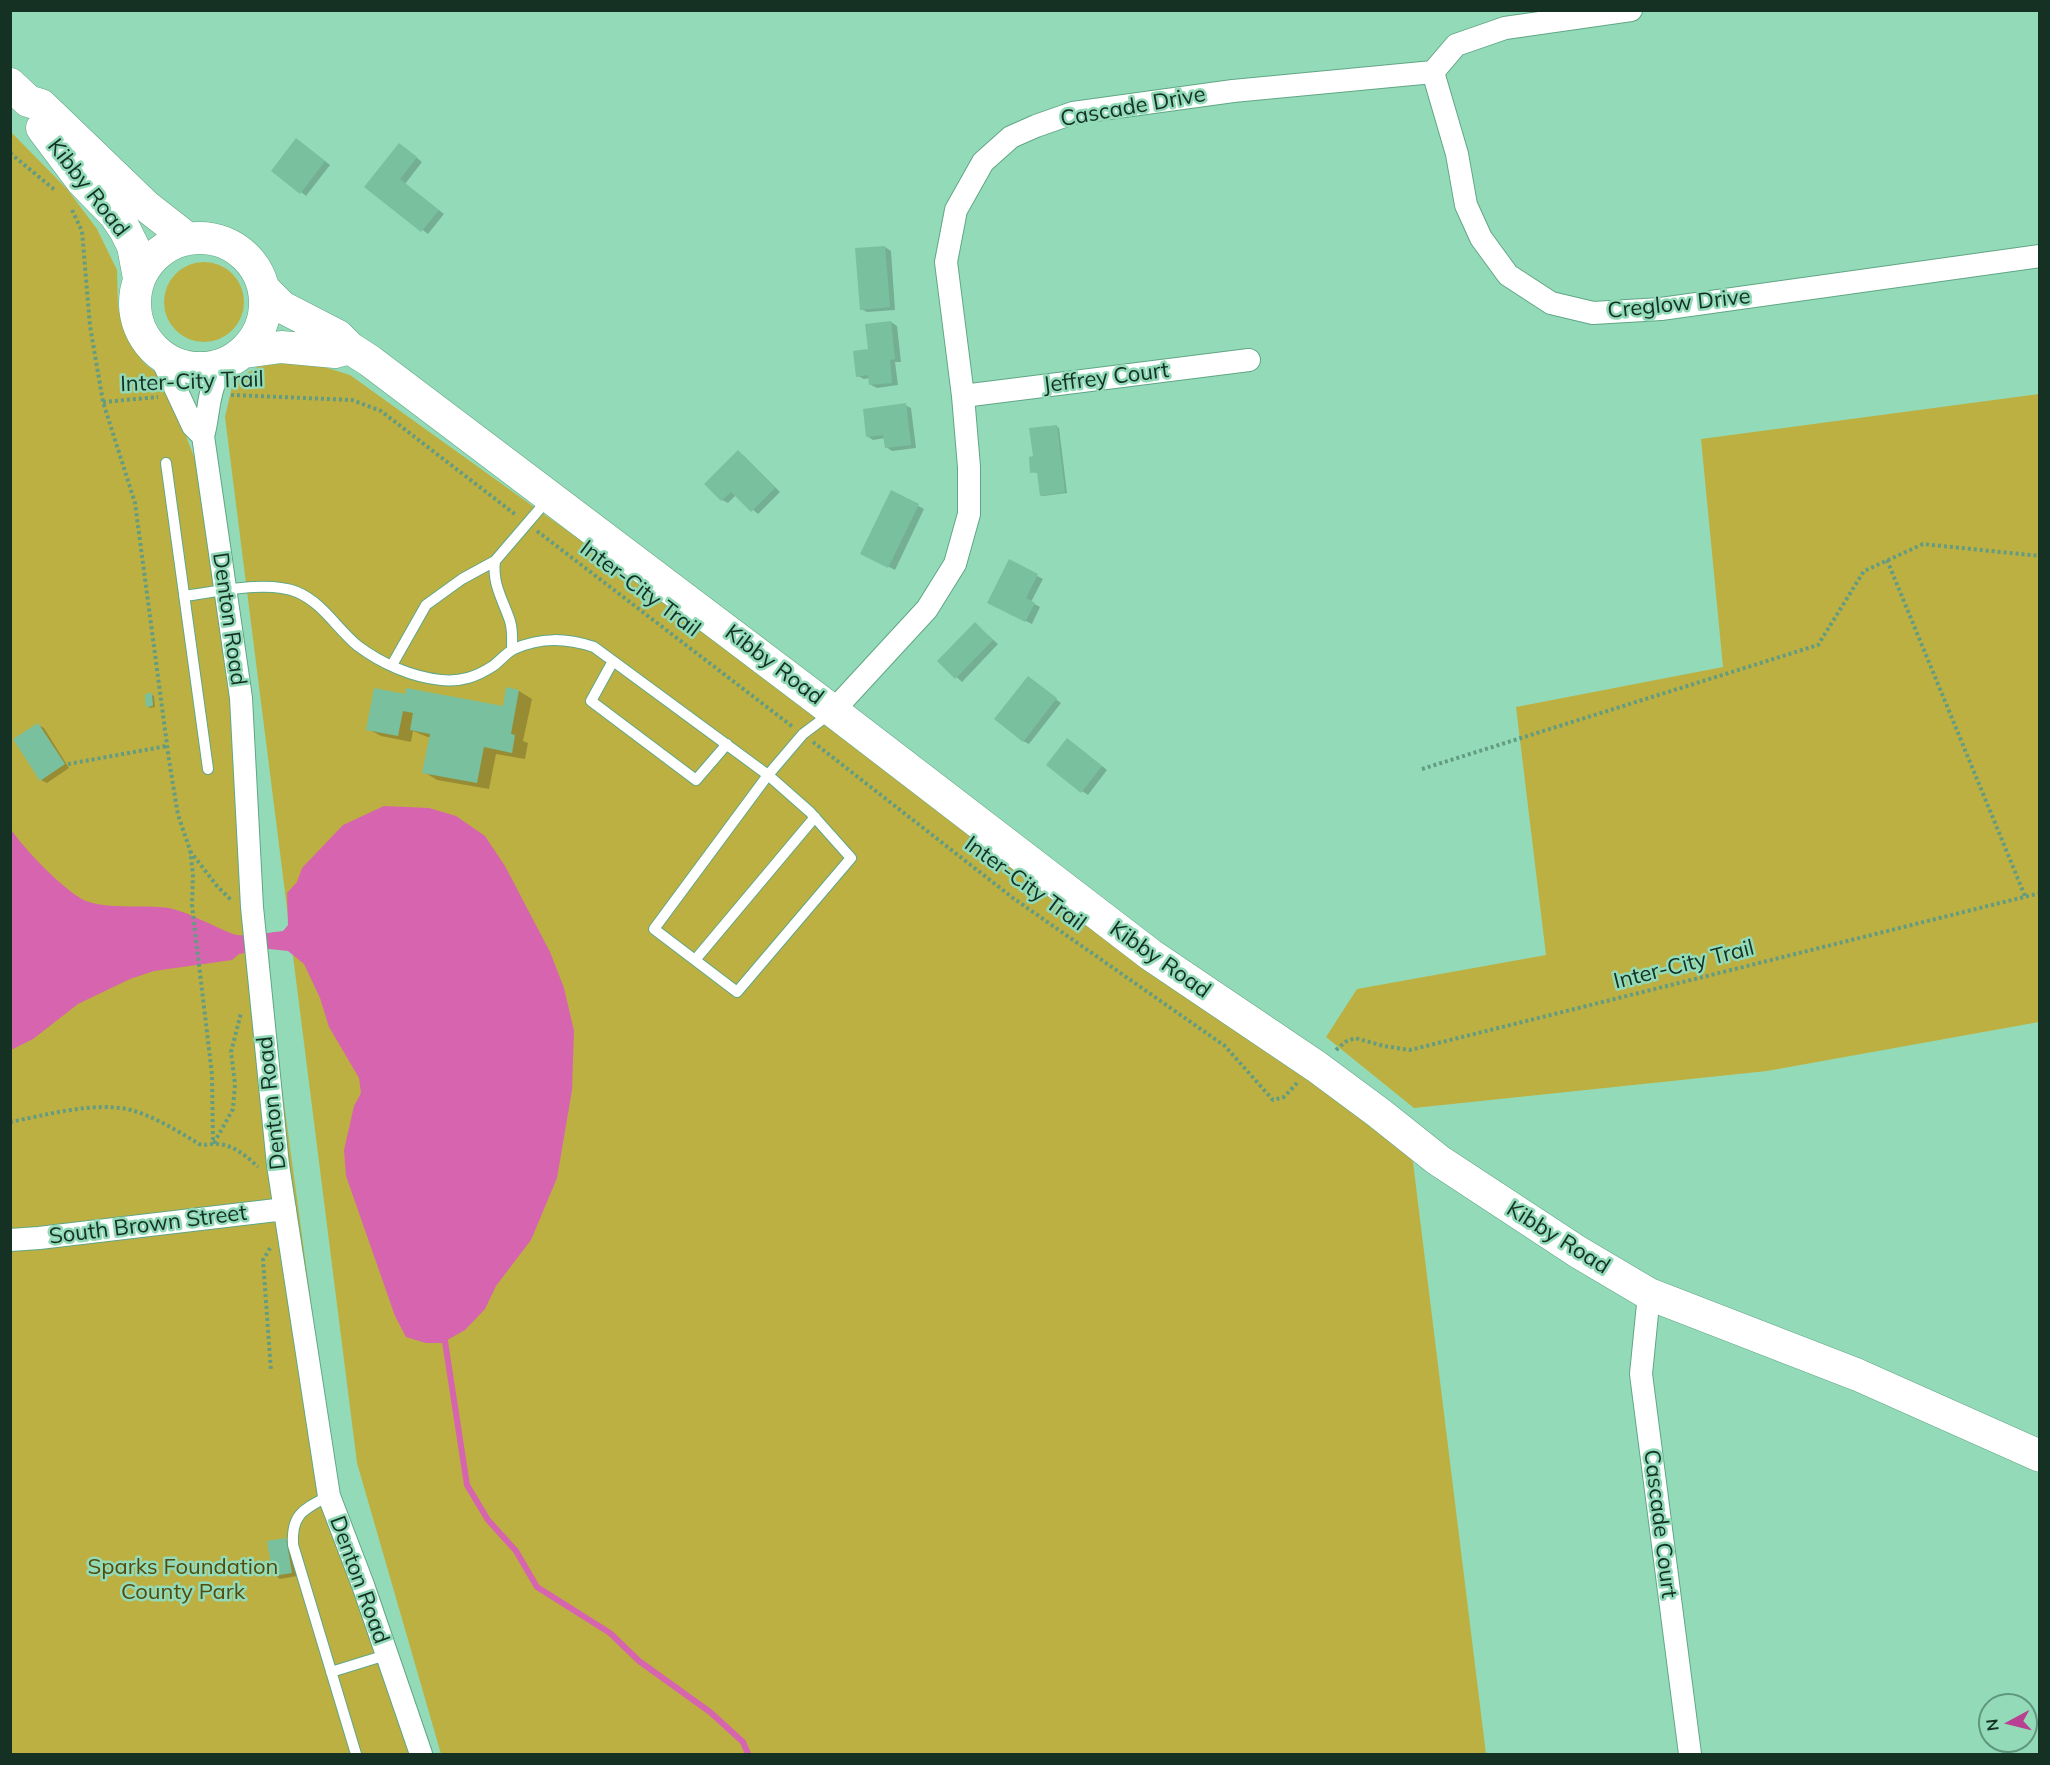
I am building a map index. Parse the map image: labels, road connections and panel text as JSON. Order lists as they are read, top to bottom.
{
  "streets": {
    "main road": ["Kibby Road"],
    "street": [
      "Cascade Drive",
      "Creglow Drive",
      "Jeffrey Court",
      "Denton Road",
      "South Brown Street",
      "Cascade Court"
    ],
    "path": ["Inter-City Trail"]
  },
  "crossings": [
    ["Cascade Drive", "Kibby Road"],
    ["Cascade Drive", "Creglow Drive"],
    ["Cascade Drive", "Jeffrey Court"],
    ["Kibby Road", "Denton Road"],
    ["Kibby Road", "Cascade Court"],
    ["Inter-City Trail", "Denton Road"],
    ["Denton Road", "South Brown Street"]
  ],
  "parks": ["Sparks Foundation County Park"],
  "north": "left"
}
